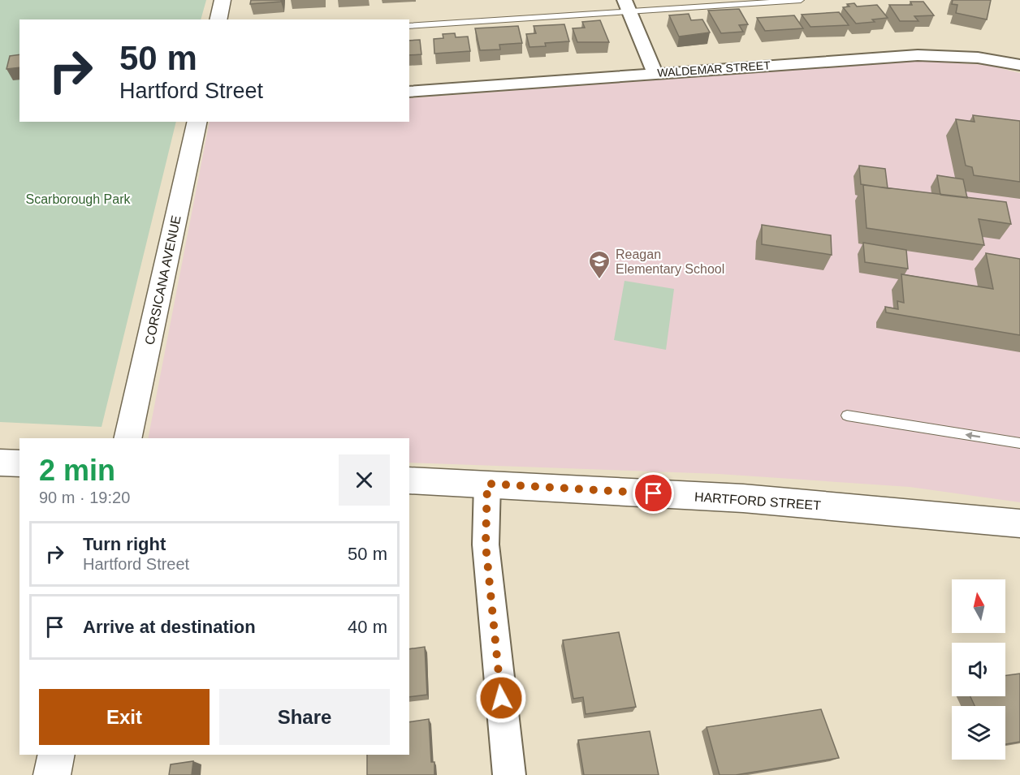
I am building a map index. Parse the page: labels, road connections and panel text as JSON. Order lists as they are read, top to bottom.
{
  "streets": {
    "street": ["WALDEMAR STREET", "CORSICANA AVENUE", "HARTFORD STREET"]
  },
  "parks": ["Scarborough Park"],
  "places": {
    "school or university": ["Reagan Elementary School"]
  },
  "north": "top",
  "page": {
    "turn": ["50 m", "Hartford Street"],
    "heading": ["2 min", "90 m · 19:20"],
    "list": [
      {
        "name": "Turn right",
        "note": "Hartford Street",
        "value": "50 m"
      },
      {
        "name": "Arrive at destination",
        "value": "40 m"
      }
    ],
    "buttons": ["Exit", "Share"]
  }
}
